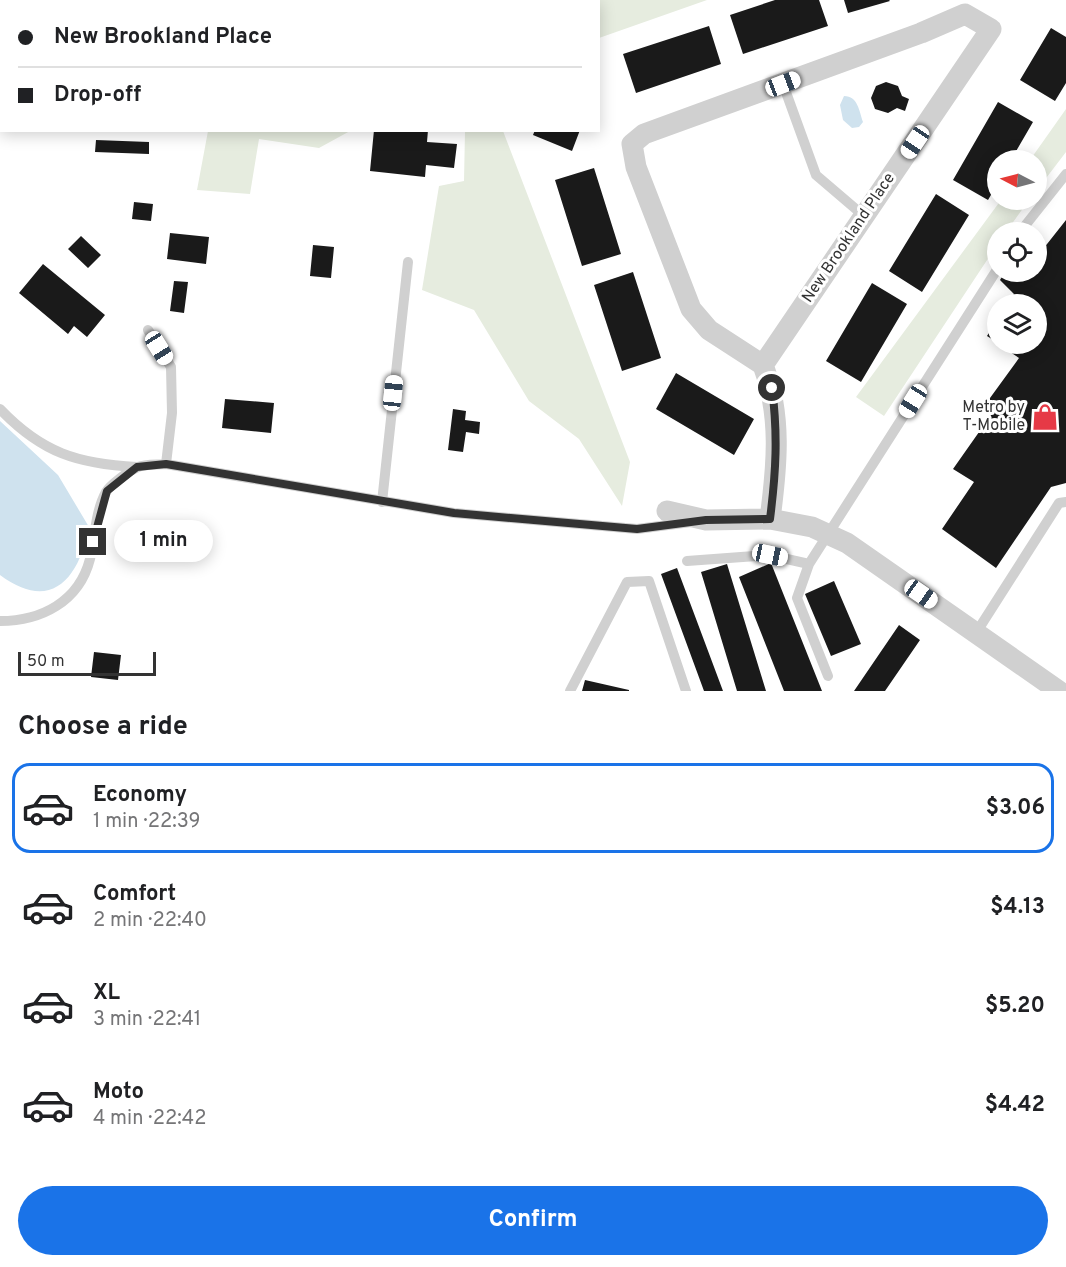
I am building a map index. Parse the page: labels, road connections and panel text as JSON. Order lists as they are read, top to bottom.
{
  "streets": {
    "street": ["New Brookland Place"]
  },
  "places": {
    "shop": ["Metro by T-Mobile"]
  },
  "scale_bar": "50 m",
  "north": "left",
  "page": {
    "banner": ["New Brookland Place", "Drop-off"],
    "bubble": "1 min",
    "scale": "50 m",
    "heading": "Choose a ride",
    "list": [
      {
        "name": "Economy",
        "note": "1 min · 22:39",
        "value": "$3.06"
      },
      {
        "name": "Comfort",
        "note": "2 min · 22:40",
        "value": "$4.13"
      },
      {
        "name": "XL",
        "note": "3 min · 22:41",
        "value": "$5.20"
      },
      {
        "name": "Moto",
        "note": "4 min · 22:42",
        "value": "$4.42"
      }
    ],
    "buttons": "Confirm"
  }
}
